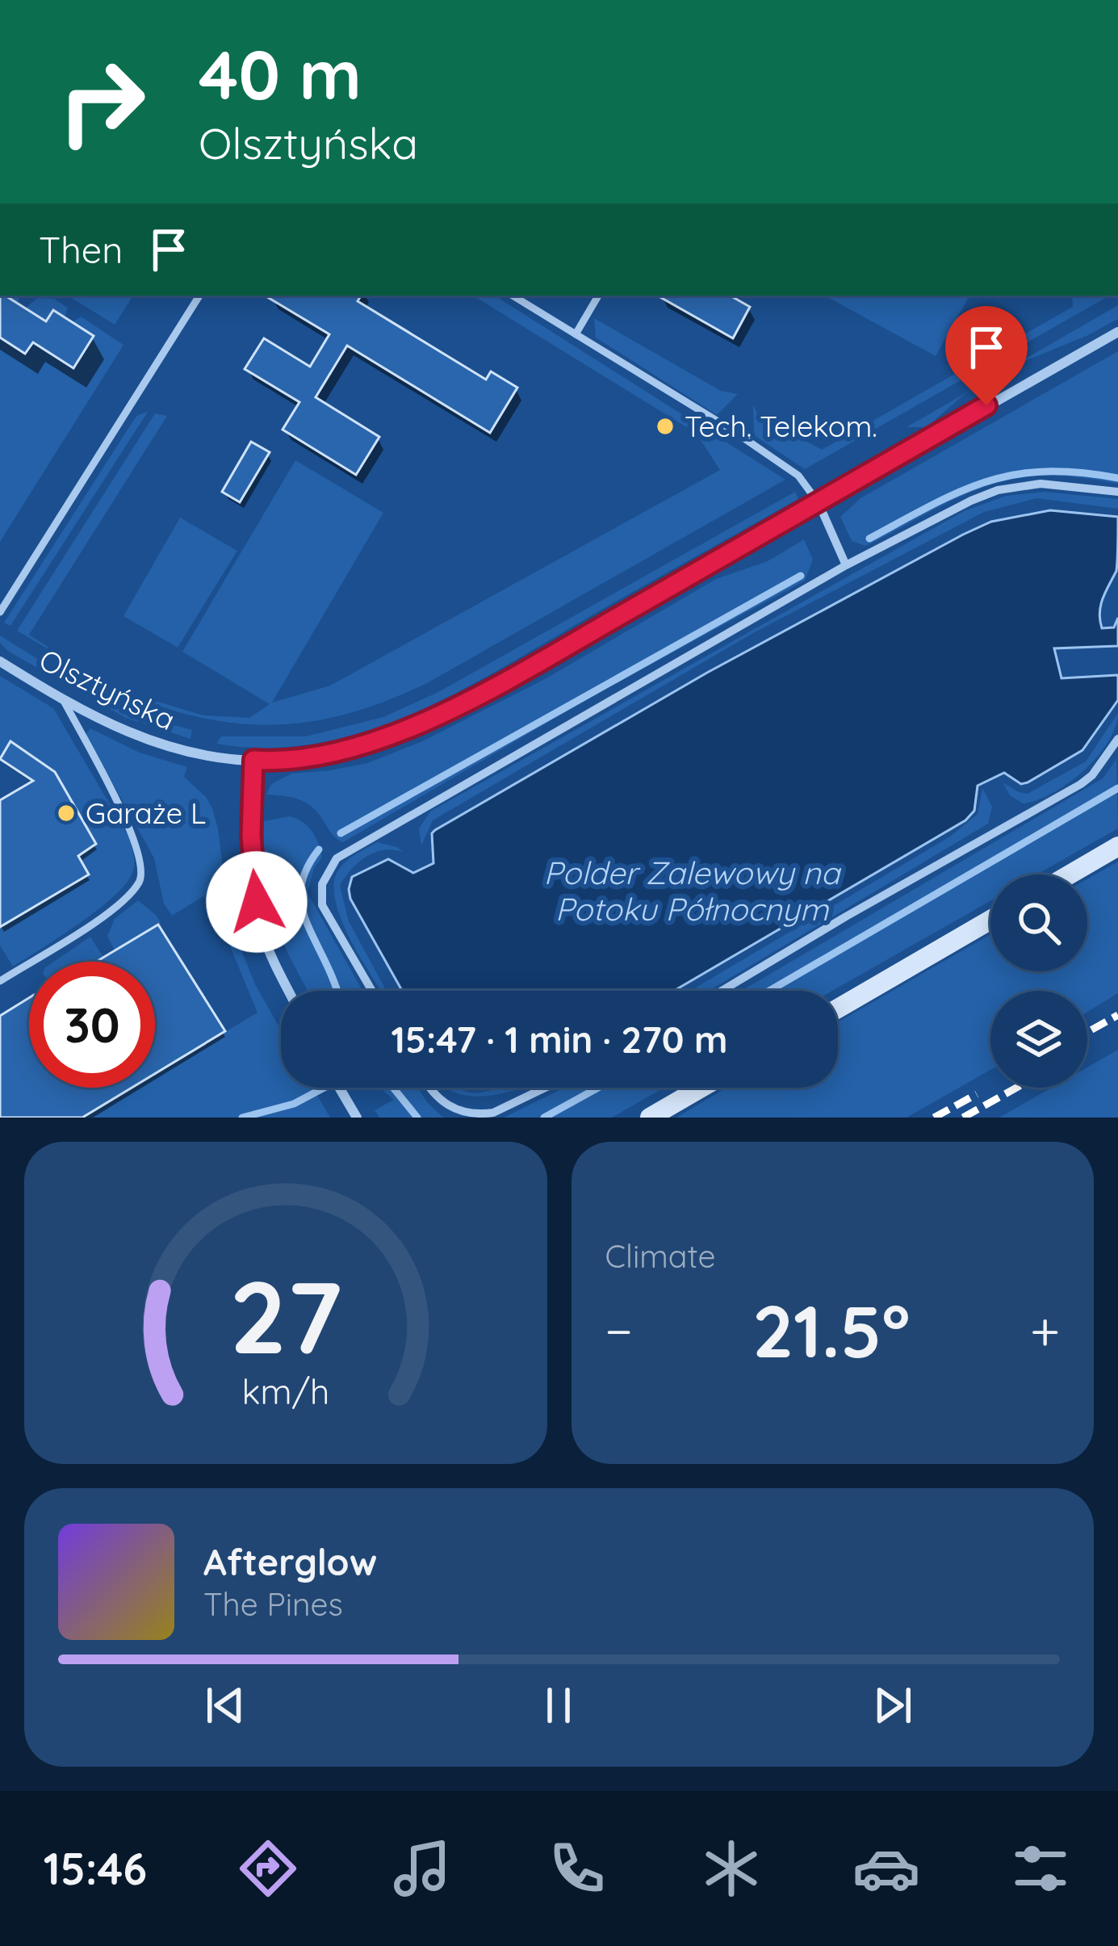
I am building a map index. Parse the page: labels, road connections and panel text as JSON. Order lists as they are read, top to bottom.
{
  "streets": {
    "street": ["Olsztyńska"]
  },
  "water": ["Polder Zalewowy na Potoku Północnym"],
  "places": ["Tech. Telekom.", "Garaże L"],
  "page": {
    "turn": ["40 m", "Olsztyńska"],
    "then": "Then",
    "limit": "30",
    "trip": "15:47 · 1 min · 270 m",
    "tile": "Climate",
    "heat": ["−", "21.5°", "+"],
    "song": ["Afterglow", "The Pines"],
    "tabs": "15:46",
    "gauge": ["27", "km/h"]
  }
}
